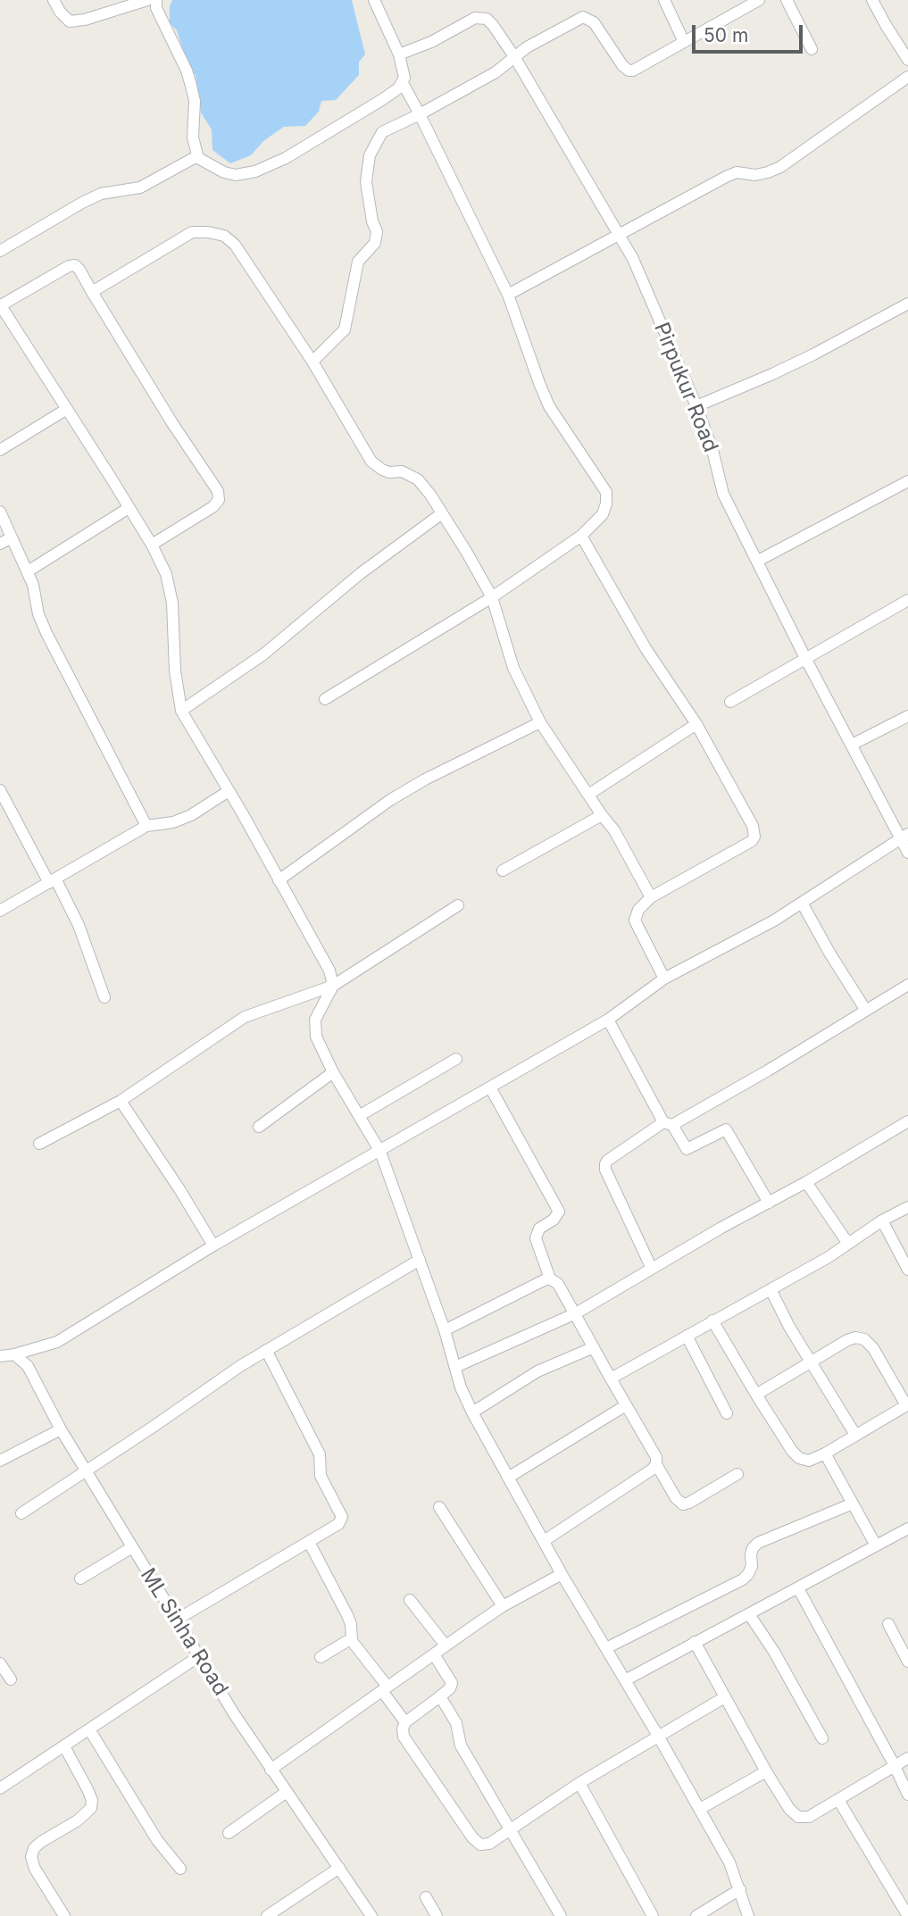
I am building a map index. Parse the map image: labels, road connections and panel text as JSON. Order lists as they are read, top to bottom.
{
  "streets": {
    "street": ["Pirpukur Road", "ML Sinha Road"]
  },
  "scale_bar": "50 m"
}
